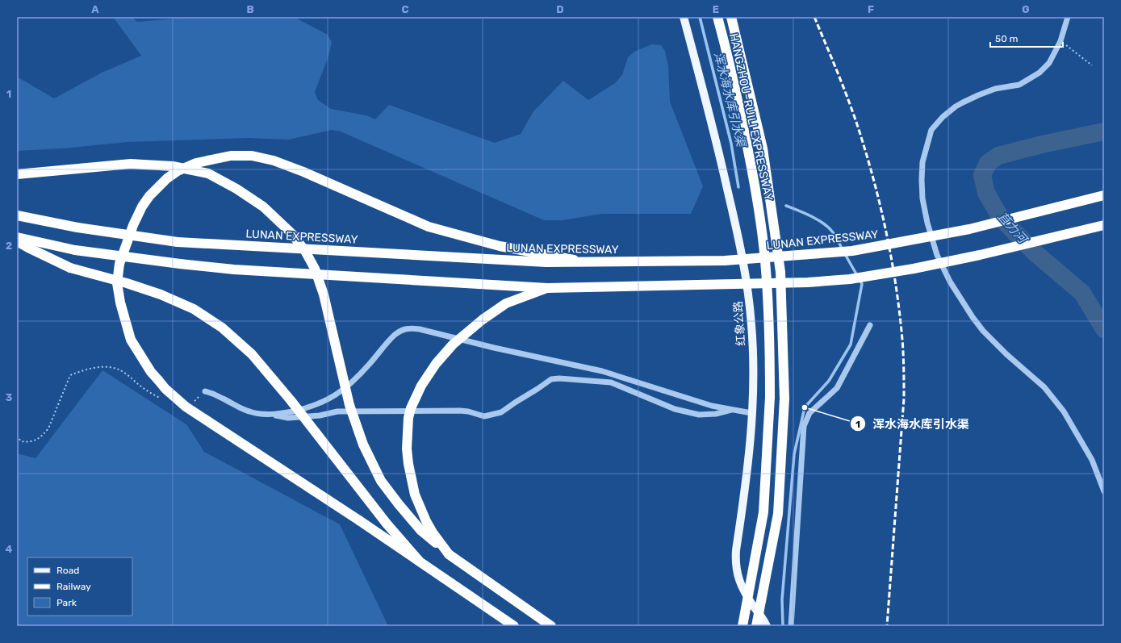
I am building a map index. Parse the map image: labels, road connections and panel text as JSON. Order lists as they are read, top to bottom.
{
  "streets": {
    "highway": ["HANGZHOU–RUILI EXPRESSWAY", "LUNAN EXPRESSWAY"],
    "main road": ["红象公路"]
  },
  "water": ["浑水海水库引水渠", "苴力河"],
  "places": ["浑水海水库引水渠"],
  "legend": ["Road", "Railway", "Park"],
  "scale_bar": "50 m",
  "grid": {
    "columns": [
      "A",
      "B",
      "C",
      "D",
      "E",
      "F",
      "G"
    ],
    "rows": [
      "1",
      "2",
      "3",
      "4"
    ]
  }
}
